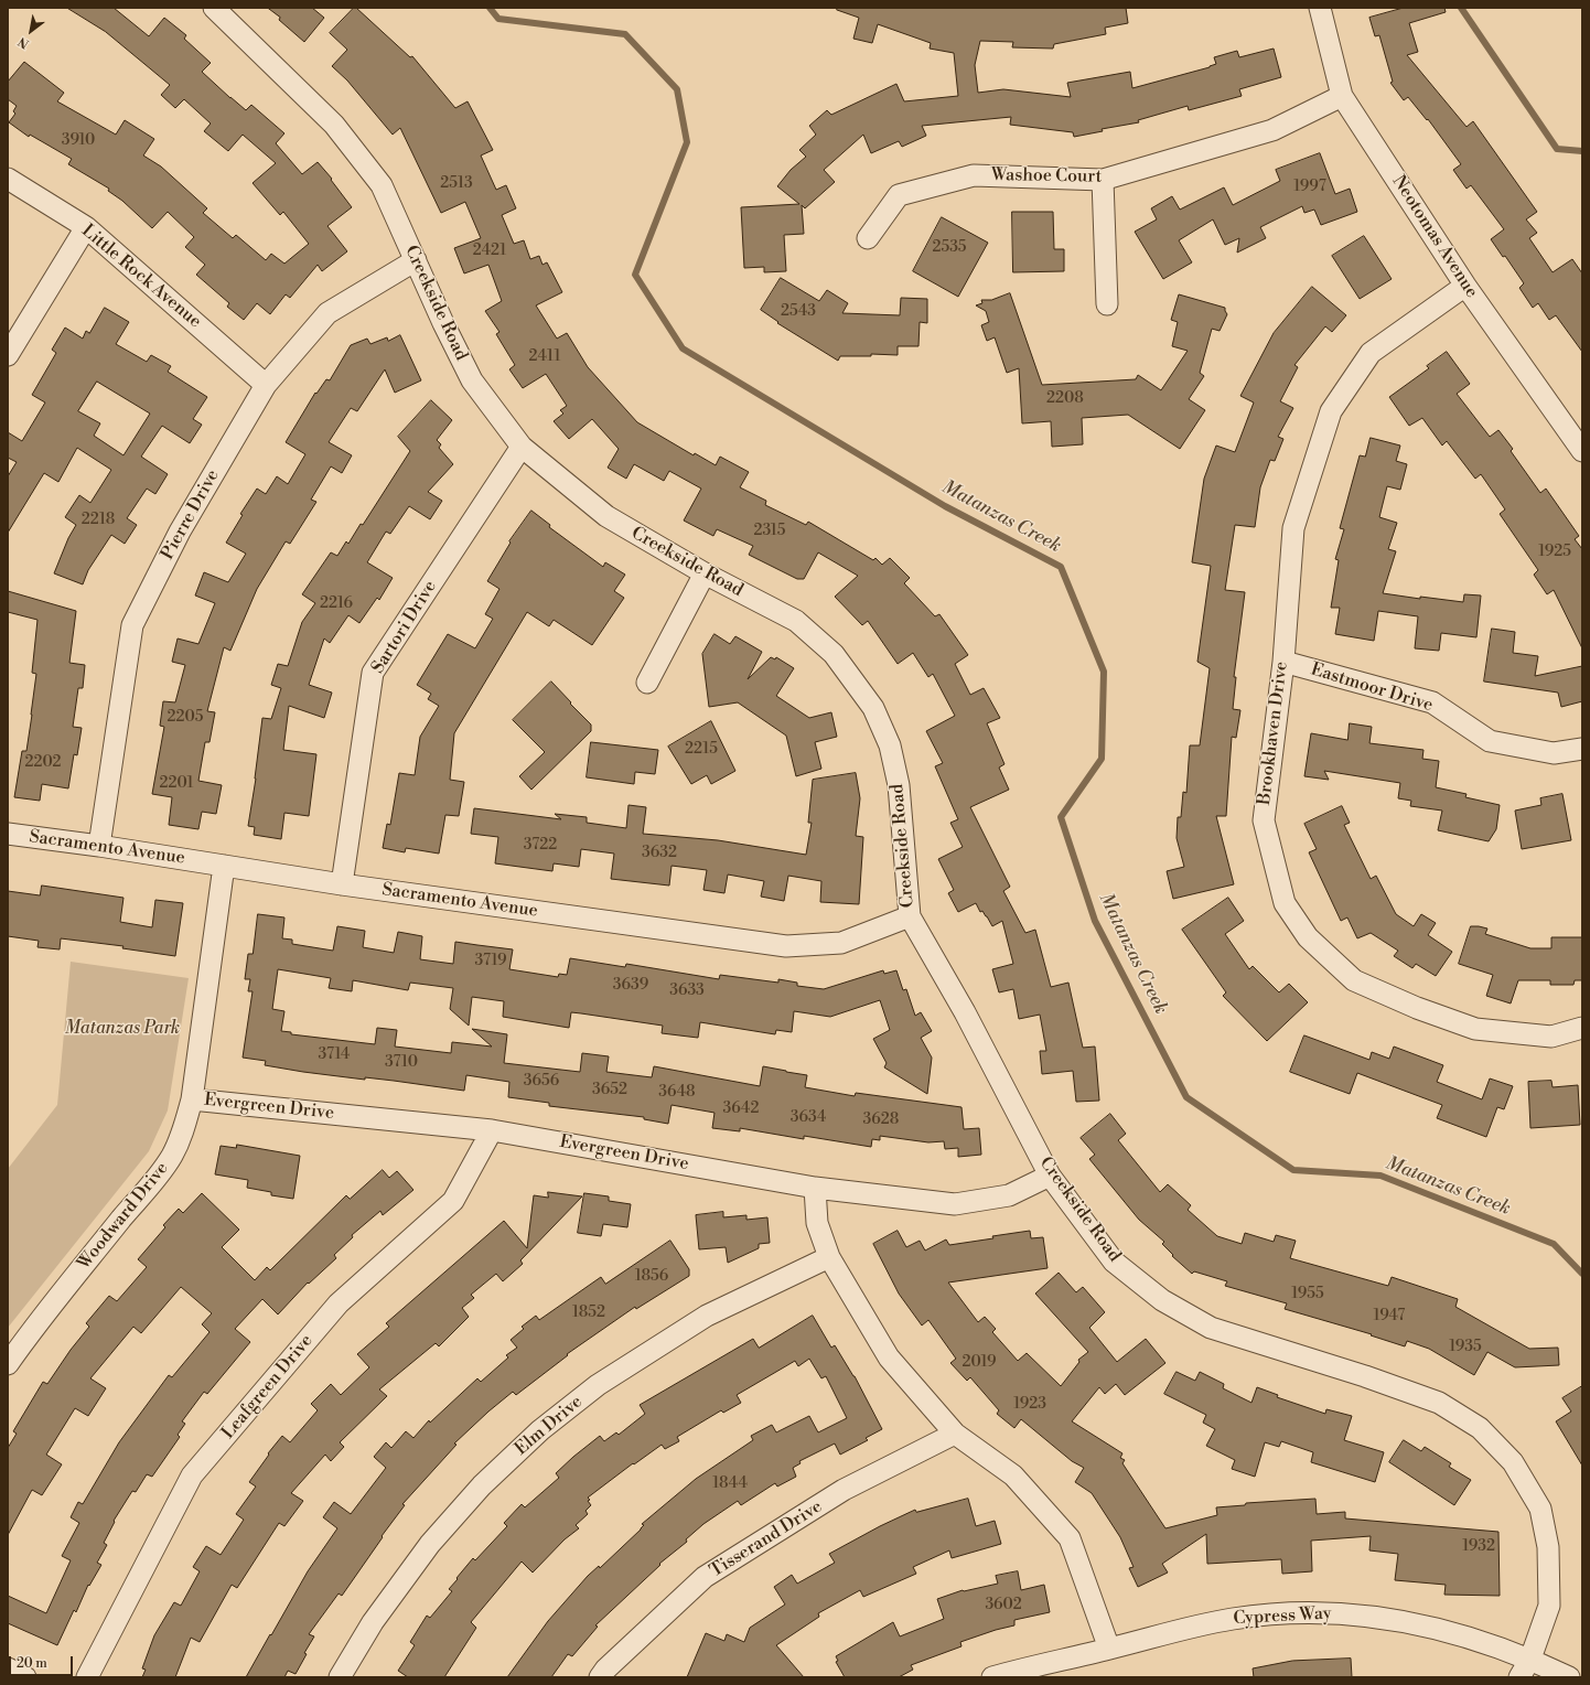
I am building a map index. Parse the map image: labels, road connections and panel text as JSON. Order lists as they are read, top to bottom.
{
  "streets": {
    "street": [
      "Washoe Court",
      "Neotomas Avenue",
      "Little Rock Avenue",
      "Creekside Road",
      "Pierre Drive",
      "Sartori Drive",
      "Eastmoor Drive",
      "Brookhaven Drive",
      "Sacramento Avenue",
      "Evergreen Drive",
      "Woodward Drive",
      "Leafgreen Drive",
      "Elm Drive",
      "Tisserand Drive",
      "Cypress Way"
    ]
  },
  "crossings": [
    ["Washoe Court", "Neotomas Avenue"],
    ["Neotomas Avenue", "Brookhaven Drive"],
    ["Little Rock Avenue", "Pierre Drive"],
    ["Creekside Road", "Pierre Drive"],
    ["Creekside Road", "Sartori Drive"],
    ["Creekside Road", "Sacramento Avenue"],
    ["Creekside Road", "Evergreen Drive"],
    ["Creekside Road", "Cypress Way"],
    ["Pierre Drive", "Sacramento Avenue"],
    ["Sartori Drive", "Sacramento Avenue"],
    ["Eastmoor Drive", "Brookhaven Drive"],
    ["Sacramento Avenue", "Woodward Drive"],
    ["Evergreen Drive", "Woodward Drive"],
    ["Evergreen Drive", "Leafgreen Drive"]
  ],
  "water": ["Matanzas Creek"],
  "parks": ["Matanzas Park"],
  "house_numbers": [
    "3910",
    "2513",
    "1997",
    "2535",
    "2421",
    "2543",
    "2411",
    "2208",
    "2218",
    "2315",
    "1925",
    "2216",
    "2205",
    "2215",
    "2202",
    "2201",
    "3722",
    "3632",
    "3719",
    "3639",
    "3633",
    "3714",
    "3710",
    "3656",
    "3652",
    "3648",
    "3642",
    "3634",
    "3628",
    "1856",
    "1955",
    "1852",
    "1947",
    "1935",
    "2019",
    "1923",
    "1844",
    "1932",
    "3602"
  ],
  "scale_bar": "20 m",
  "north": "bottom left"
}
